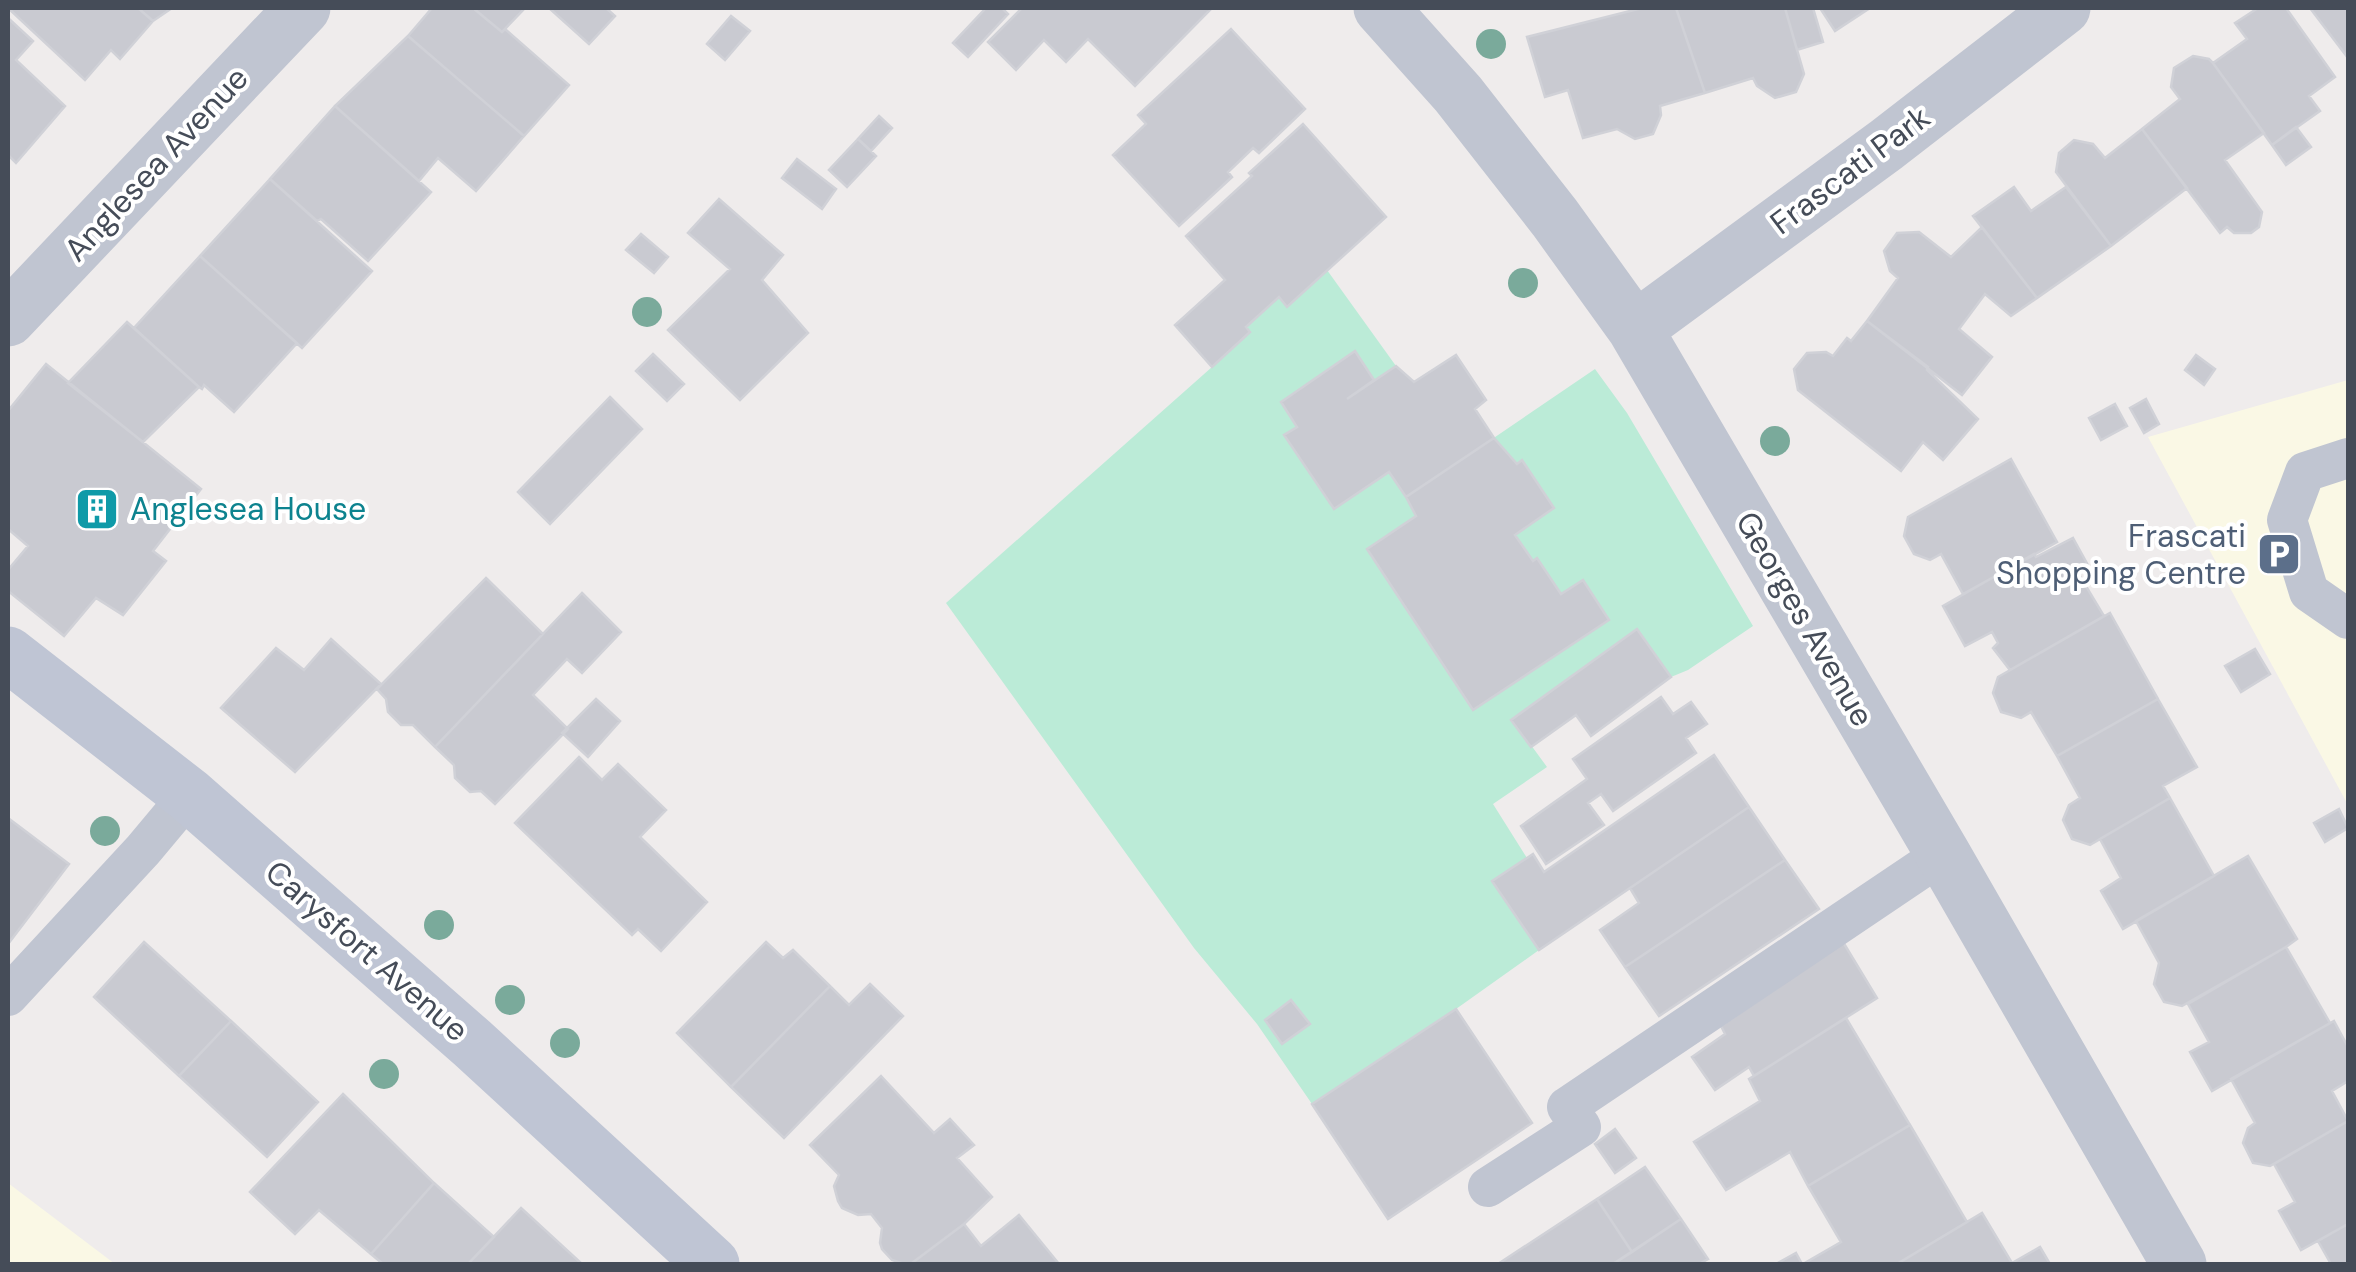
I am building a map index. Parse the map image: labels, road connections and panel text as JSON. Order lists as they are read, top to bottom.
{
  "streets": {
    "main road": ["Carysfort Avenue"],
    "street": ["Anglesea Avenue", "Frascati Park", "Georges Avenue"]
  },
  "crossings": [
    ["Frascati Park", "Georges Avenue"]
  ],
  "places": {
    "building": ["Anglesea House"],
    "parking": ["Frascati Shopping Centre"]
  }
}
